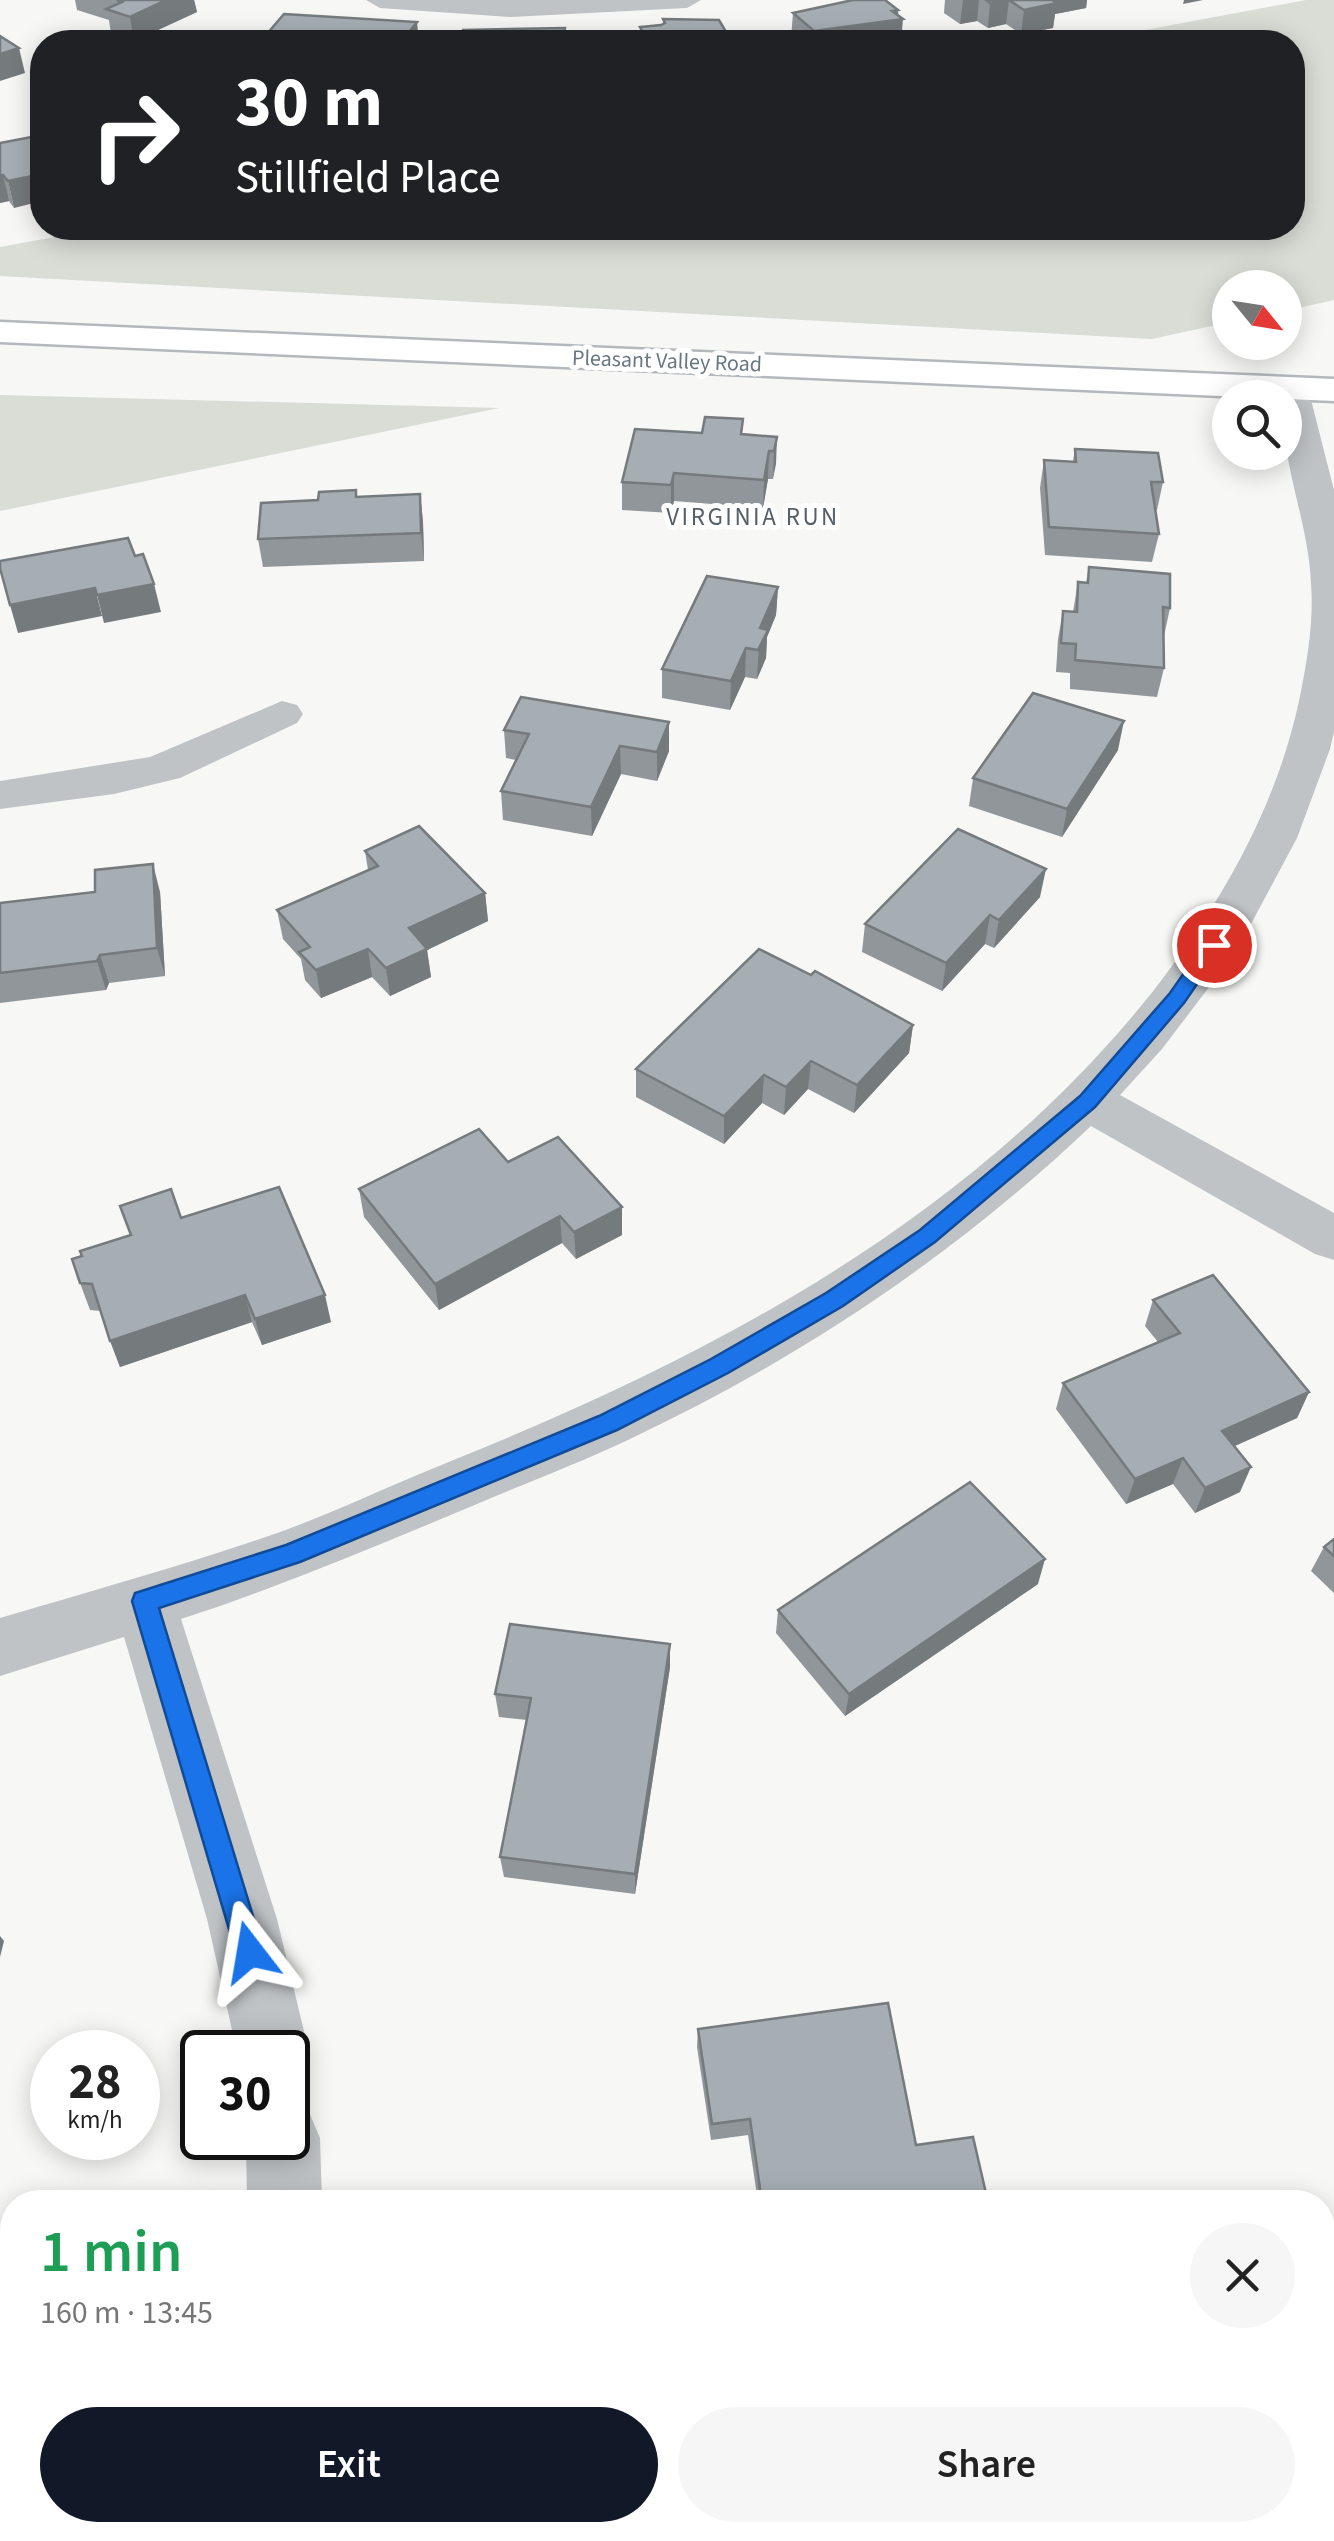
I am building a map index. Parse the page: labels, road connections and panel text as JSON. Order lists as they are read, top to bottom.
{
  "streets": {
    "main road": ["Pleasant Valley Road"]
  },
  "districts": ["VIRGINIA RUN"],
  "north": "bottom right",
  "page": {
    "turn": ["30 m", "Stillfield Place"],
    "speed": "28 km/h",
    "limit": "30",
    "heading": ["1 min", "160 m · 13:45"],
    "buttons": ["Exit", "Share"]
  }
}
